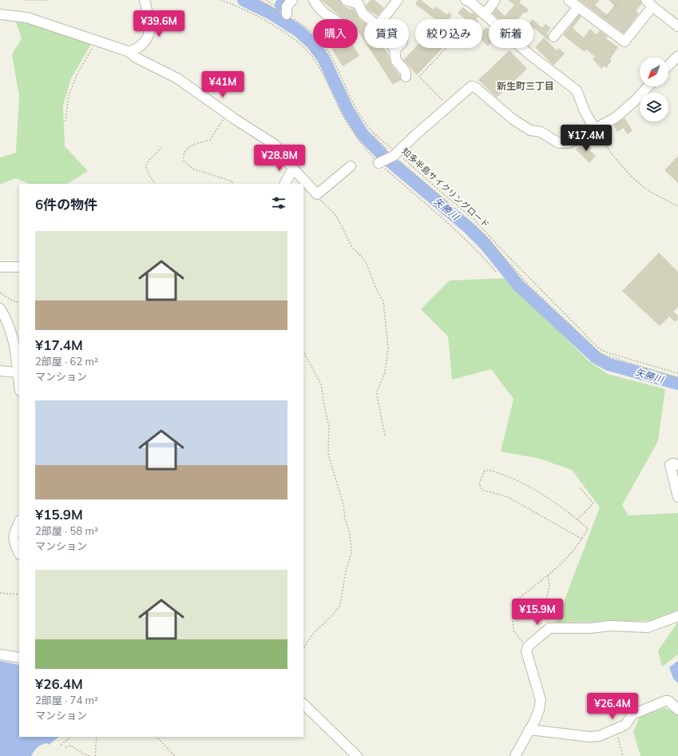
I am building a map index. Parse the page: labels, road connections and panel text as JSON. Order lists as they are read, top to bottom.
{
  "streets": {
    "path": ["知多半島サイクリングロード"]
  },
  "districts": ["新生町三丁目"],
  "water": ["矢勝川"],
  "north": "bottom left",
  "page": {
    "price": [
      "¥39.6M",
      "¥41M",
      "¥17.4M",
      "¥28.8M",
      "¥15.9M",
      "¥26.4M"
    ],
    "chip": [
      "購入",
      "賃貸",
      "絞り込み",
      "新着"
    ],
    "heading": "6件の物件",
    "list": [
      {
        "name": "¥17.4M",
        "note": "2部屋 · 62 m² · マンション"
      },
      {
        "name": "¥15.9M",
        "note": "2部屋 · 58 m² · マンション"
      },
      {
        "name": "¥26.4M",
        "note": "2部屋 · 74 m² · マンション"
      }
    ]
  }
}
